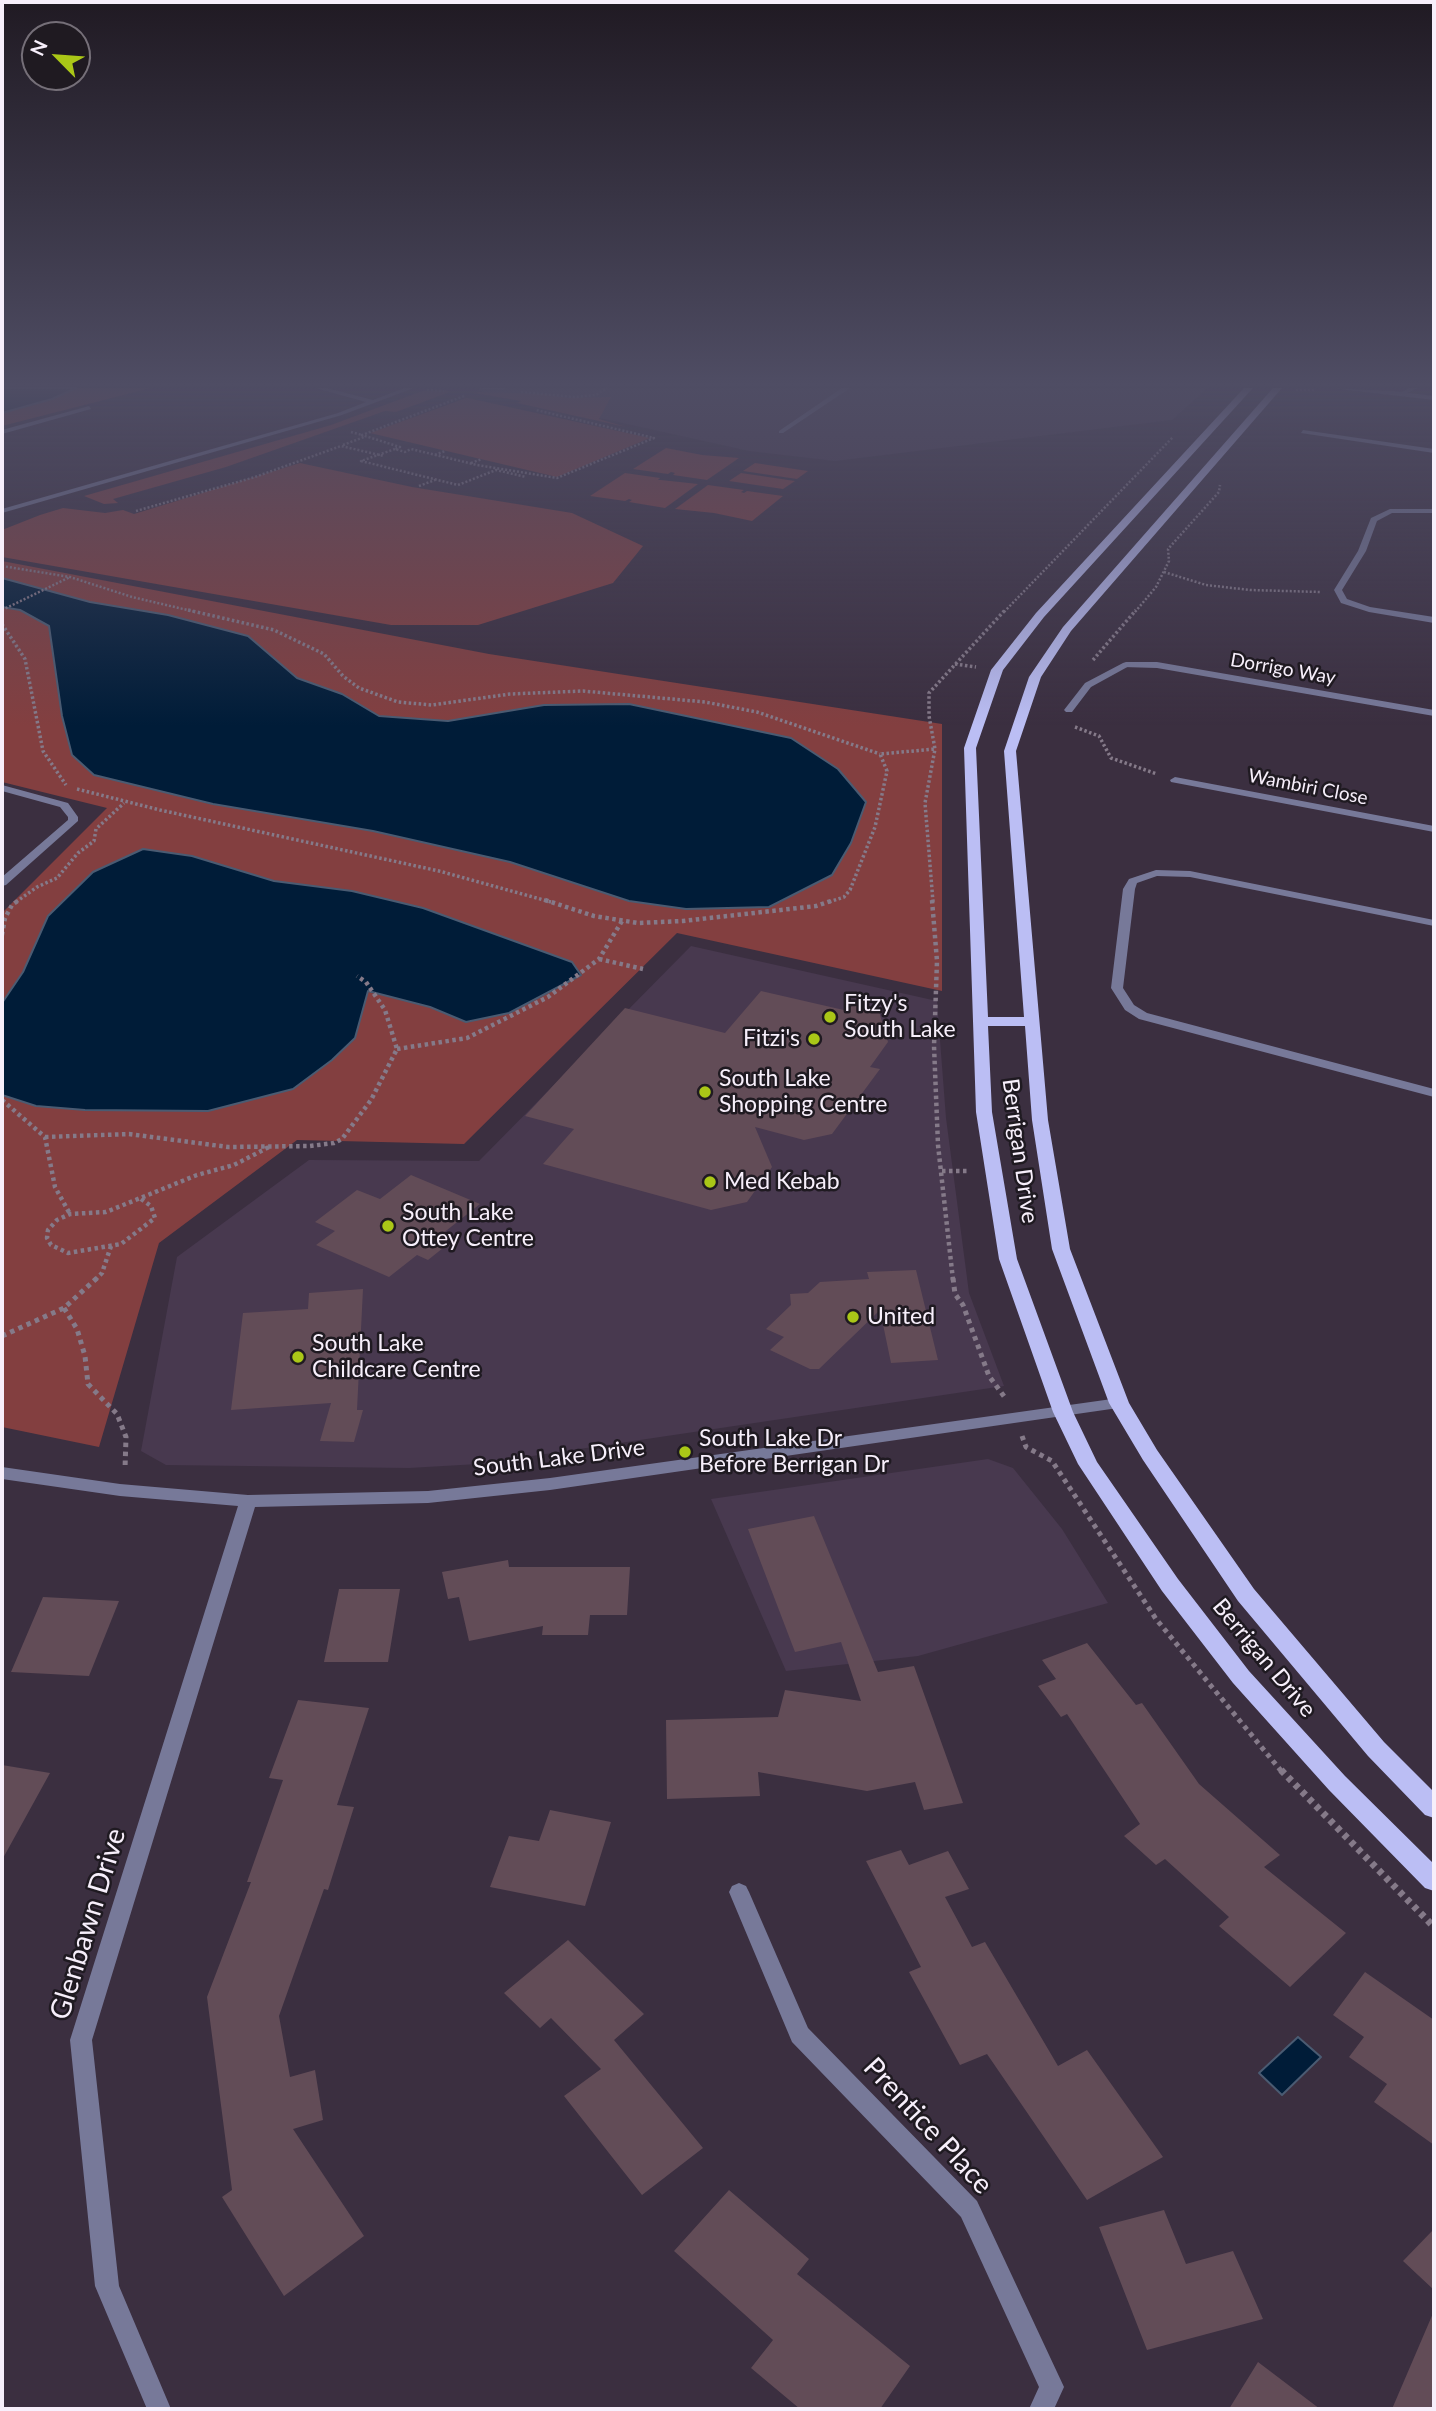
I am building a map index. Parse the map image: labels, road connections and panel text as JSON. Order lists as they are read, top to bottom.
{
  "streets": {
    "main road": ["Berrigan Drive"],
    "street": [
      "Dorrigo Way",
      "Wambiri Close",
      "South Lake Drive",
      "Glenbawn Drive",
      "Prentice Place"
    ]
  },
  "crossings": [
    ["Berrigan Drive", "South Lake Drive"],
    ["South Lake Drive", "Glenbawn Drive"]
  ],
  "places": [
    "Fitzy's South Lake",
    "Fitzi's",
    "South Lake Shopping Centre",
    "Med Kebab",
    "South Lake Ottey Centre",
    "United",
    "South Lake Childcare Centre",
    "South Lake Dr Before Berrigan Dr"
  ],
  "north": "top left"
}
